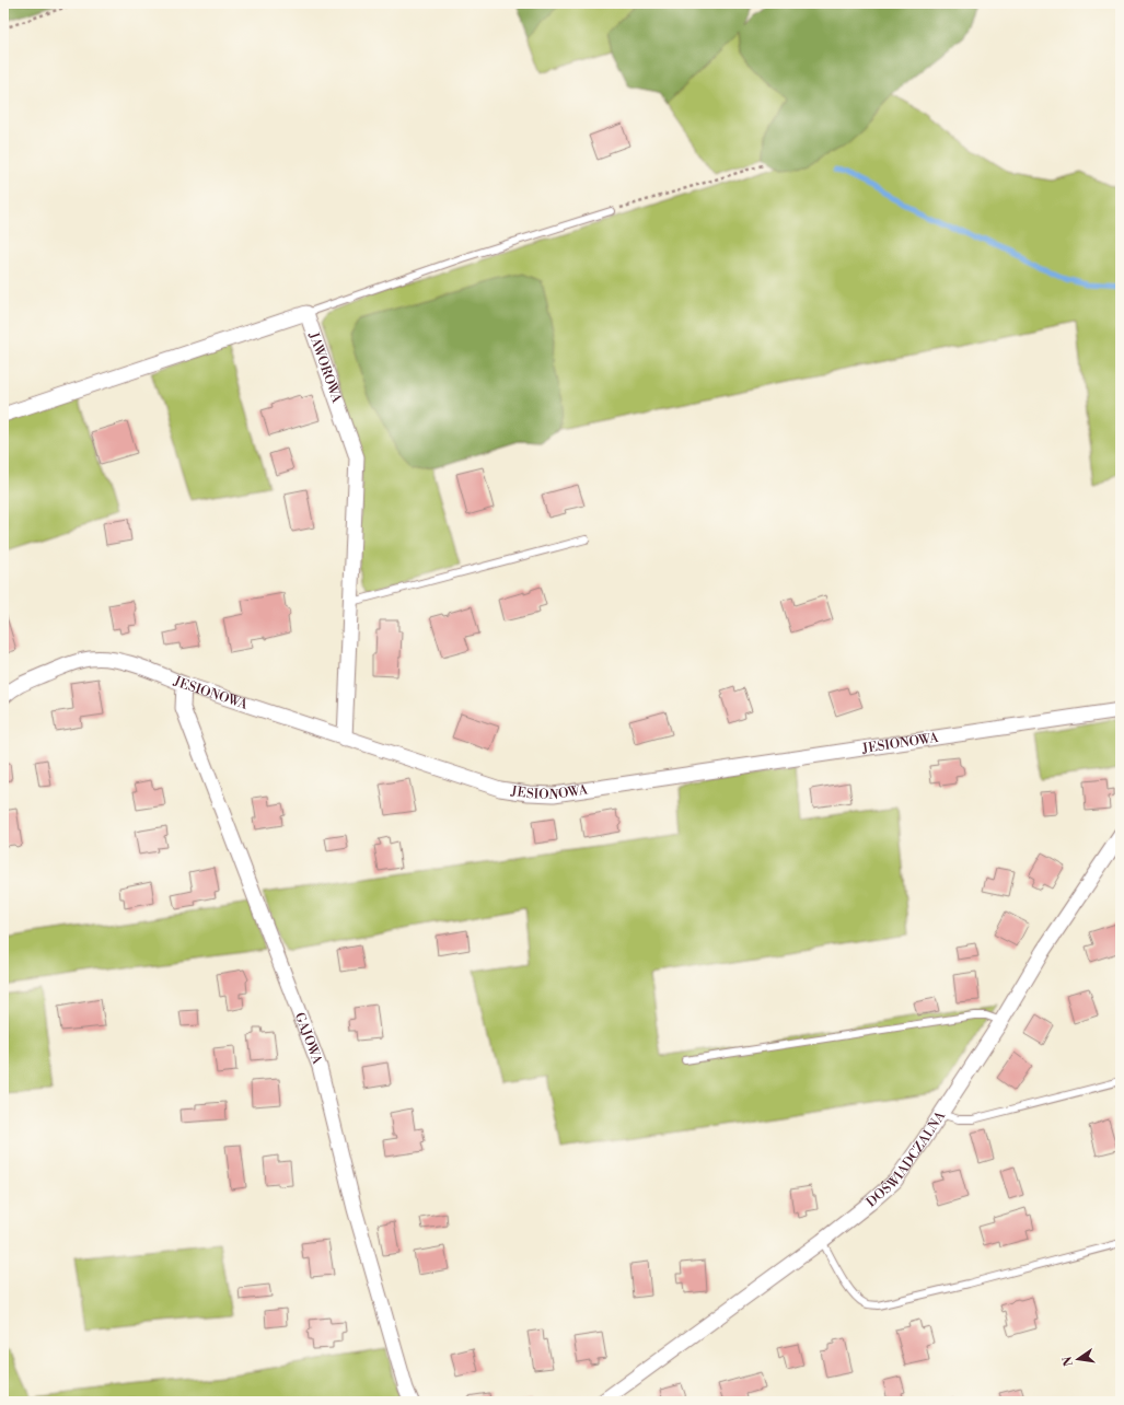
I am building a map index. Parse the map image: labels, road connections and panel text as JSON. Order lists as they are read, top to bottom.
{
  "streets": {
    "street": [
      "JAWOROWA",
      "JESIONOWA",
      "GAJOWA",
      "DOŚWIADCZALNA"
    ]
  },
  "crossings": [
    ["JAWOROWA", "JESIONOWA"],
    ["JESIONOWA", "GAJOWA"]
  ],
  "north": "left"
}
